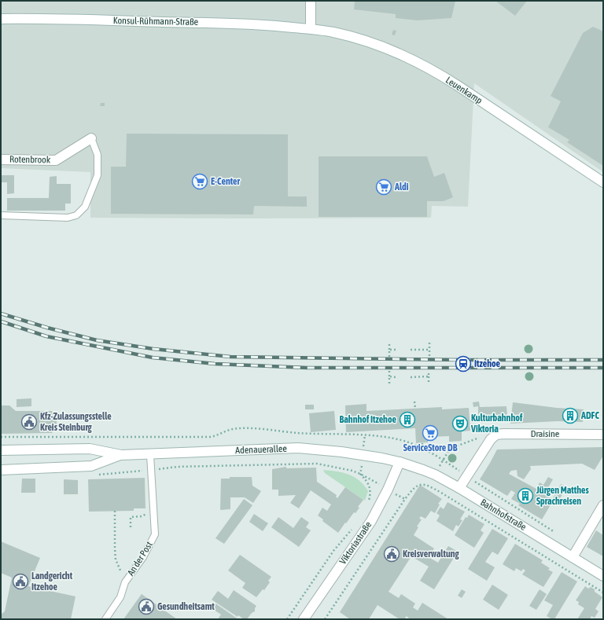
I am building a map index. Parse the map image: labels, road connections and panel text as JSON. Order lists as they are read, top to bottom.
{
  "streets": {
    "street": [
      "Konsul-Rühmann-Straße",
      "Leuenkamp",
      "Rotenbrook",
      "Draisine",
      "Adenauerallee",
      "Bahnhofstraße",
      "Viktoriastraße"
    ],
    "lane": ["An der Post"]
  },
  "crossings": [
    ["Konsul-Rühmann-Straße", "Leuenkamp"],
    ["Adenauerallee", "Bahnhofstraße"],
    ["Adenauerallee", "Viktoriastraße"],
    ["Adenauerallee", "An der Post"],
    ["Bahnhofstraße", "Viktoriastraße"]
  ],
  "places": {
    "supermarket": ["E-Center", "Aldi", "ServiceStore DB"],
    "station": ["Itzehoe"],
    "building": ["ADFC", "Bahnhof Itzehoe", "Jürgen Matthes Sprachreisen"],
    "public building": [
      "Kfz-Zulassungsstelle Kreis Steinburg",
      "Kreisverwaltung",
      "Landgericht Itzehoe",
      "Gesundheitsamt"
    ],
    "theatre": ["Kulturbahnhof Viktoria"]
  }
}
